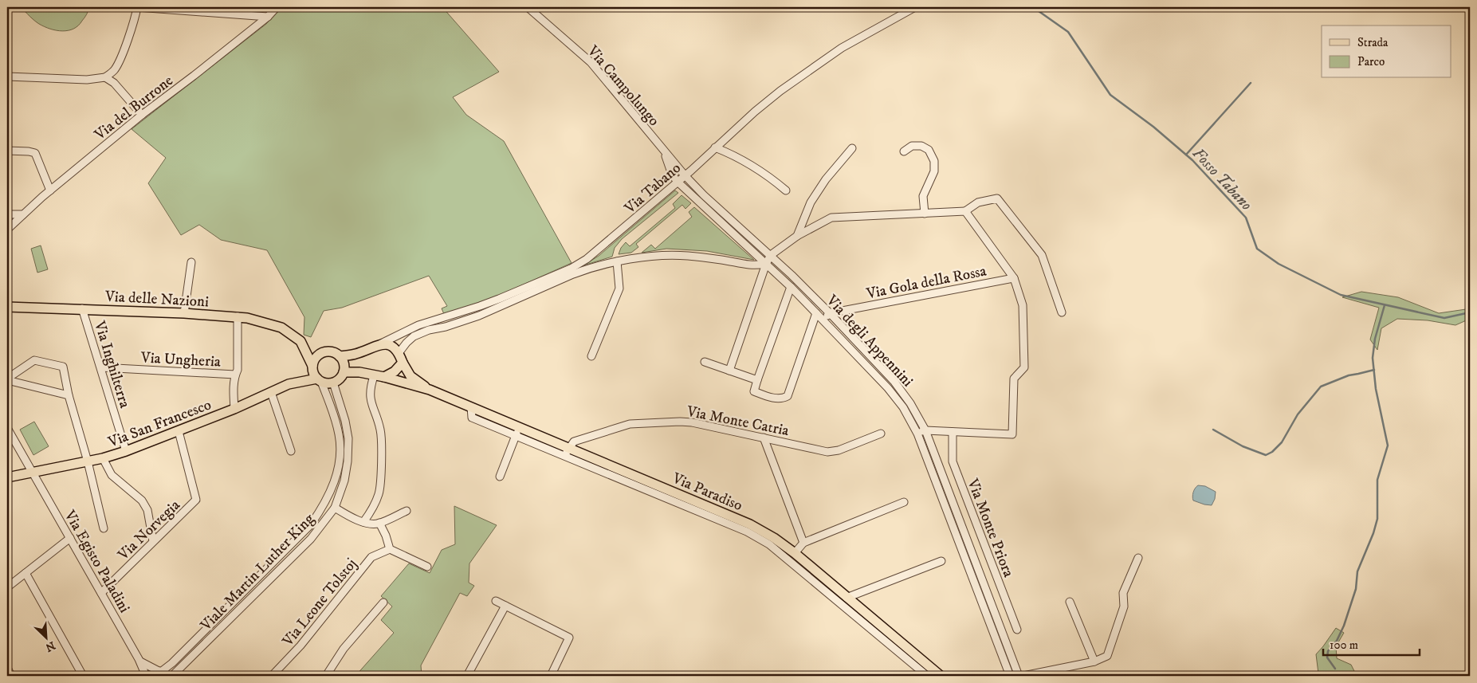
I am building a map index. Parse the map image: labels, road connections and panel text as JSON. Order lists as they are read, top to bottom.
{
  "streets": {
    "main road": ["Via delle Nazioni", "Via San Francesco", "Via Paradiso"],
    "street": [
      "Via Campolungo",
      "Via del Burrone",
      "Via Tabano",
      "Via Gola della Rossa",
      "Via degli Appennini",
      "Via Ungheria",
      "Via Inghilterra",
      "Via Monte Catria",
      "Via Monte Priora",
      "Via Norvegia",
      "Via Egisto Paladini",
      "Viale Martin Luther King",
      "Via Leone Tolstoj"
    ]
  },
  "crossings": [
    ["Via Campolungo", "Via Tabano"],
    ["Via Campolungo", "Via degli Appennini"],
    ["Via Tabano", "Via degli Appennini"],
    ["Via Gola della Rossa", "Via degli Appennini"],
    ["Via delle Nazioni", "Via Inghilterra"],
    ["Via delle Nazioni", "Via San Francesco"],
    ["Via delle Nazioni", "Viale Martin Luther King"],
    ["Via Ungheria", "Via Inghilterra"],
    ["Via Inghilterra", "Via San Francesco"],
    ["Via Monte Catria", "Via Paradiso"],
    ["Via San Francesco", "Via Norvegia"],
    ["Via San Francesco", "Via Egisto Paladini"],
    ["Via San Francesco", "Viale Martin Luther King"],
    ["Via Norvegia", "Via Egisto Paladini"]
  ],
  "water": ["Fosso Tabano"],
  "legend": ["Strada", "Parco"],
  "scale_bar": "100 m",
  "north": "bottom right"
}
